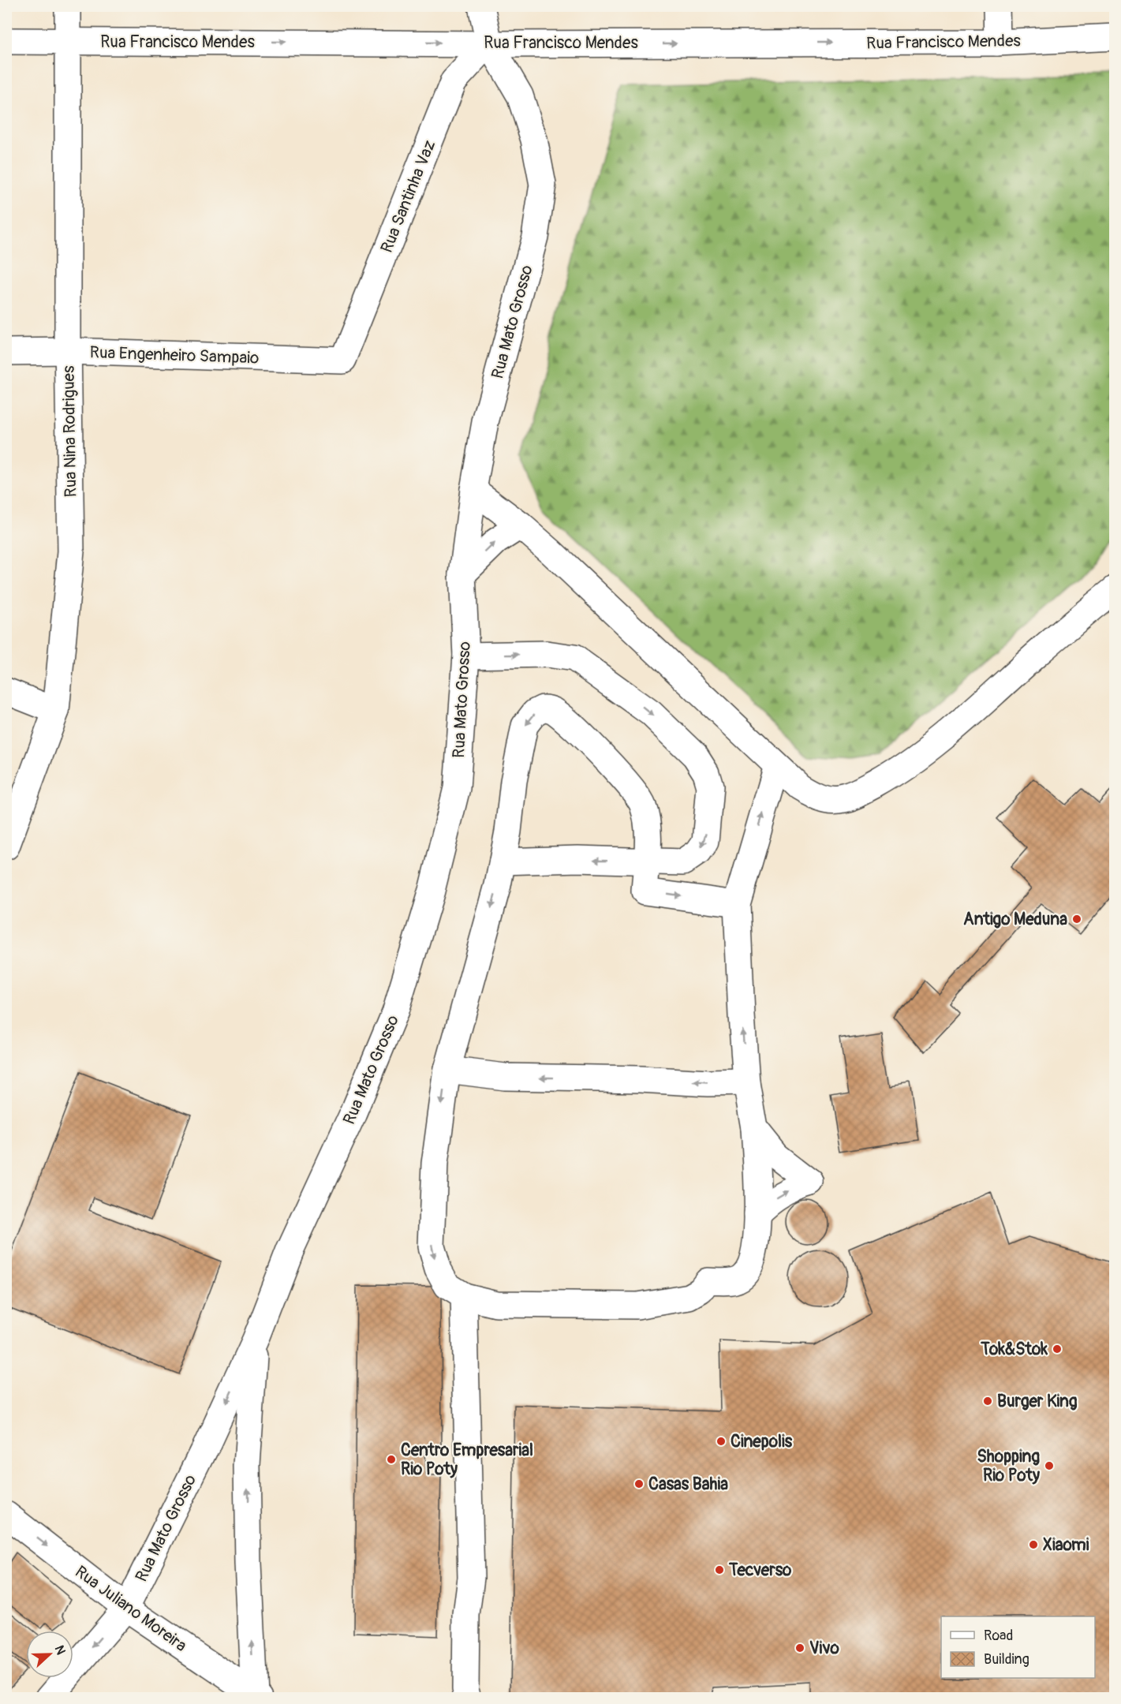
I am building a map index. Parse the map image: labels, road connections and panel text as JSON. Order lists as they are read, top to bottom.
{
  "streets": {
    "street": [
      "Rua Francisco Mendes",
      "Rua Santinha Vaz",
      "Rua Mato Grosso",
      "Rua Engenheiro Sampaio",
      "Rua Nina Rodrigues",
      "Rua Juliano Moreira"
    ]
  },
  "crossings": [
    ["Rua Francisco Mendes", "Rua Santinha Vaz"],
    ["Rua Francisco Mendes", "Rua Mato Grosso"],
    ["Rua Francisco Mendes", "Rua Nina Rodrigues"],
    ["Rua Santinha Vaz", "Rua Mato Grosso"],
    ["Rua Santinha Vaz", "Rua Engenheiro Sampaio"],
    ["Rua Mato Grosso", "Rua Juliano Moreira"],
    ["Rua Engenheiro Sampaio", "Rua Nina Rodrigues"]
  ],
  "one_way": ["Rua Francisco Mendes", "Rua Juliano Moreira"],
  "places": [
    "Antigo Meduna",
    "Tok&Stok",
    "Burger King",
    "Cinepolis",
    "Centro Empresarial Rio Poty",
    "Shopping Rio Poty",
    "Casas Bahia",
    "Xiaomi",
    "Tecverso",
    "Vivo"
  ],
  "legend": ["Road", "Building"],
  "north": "right"
}
